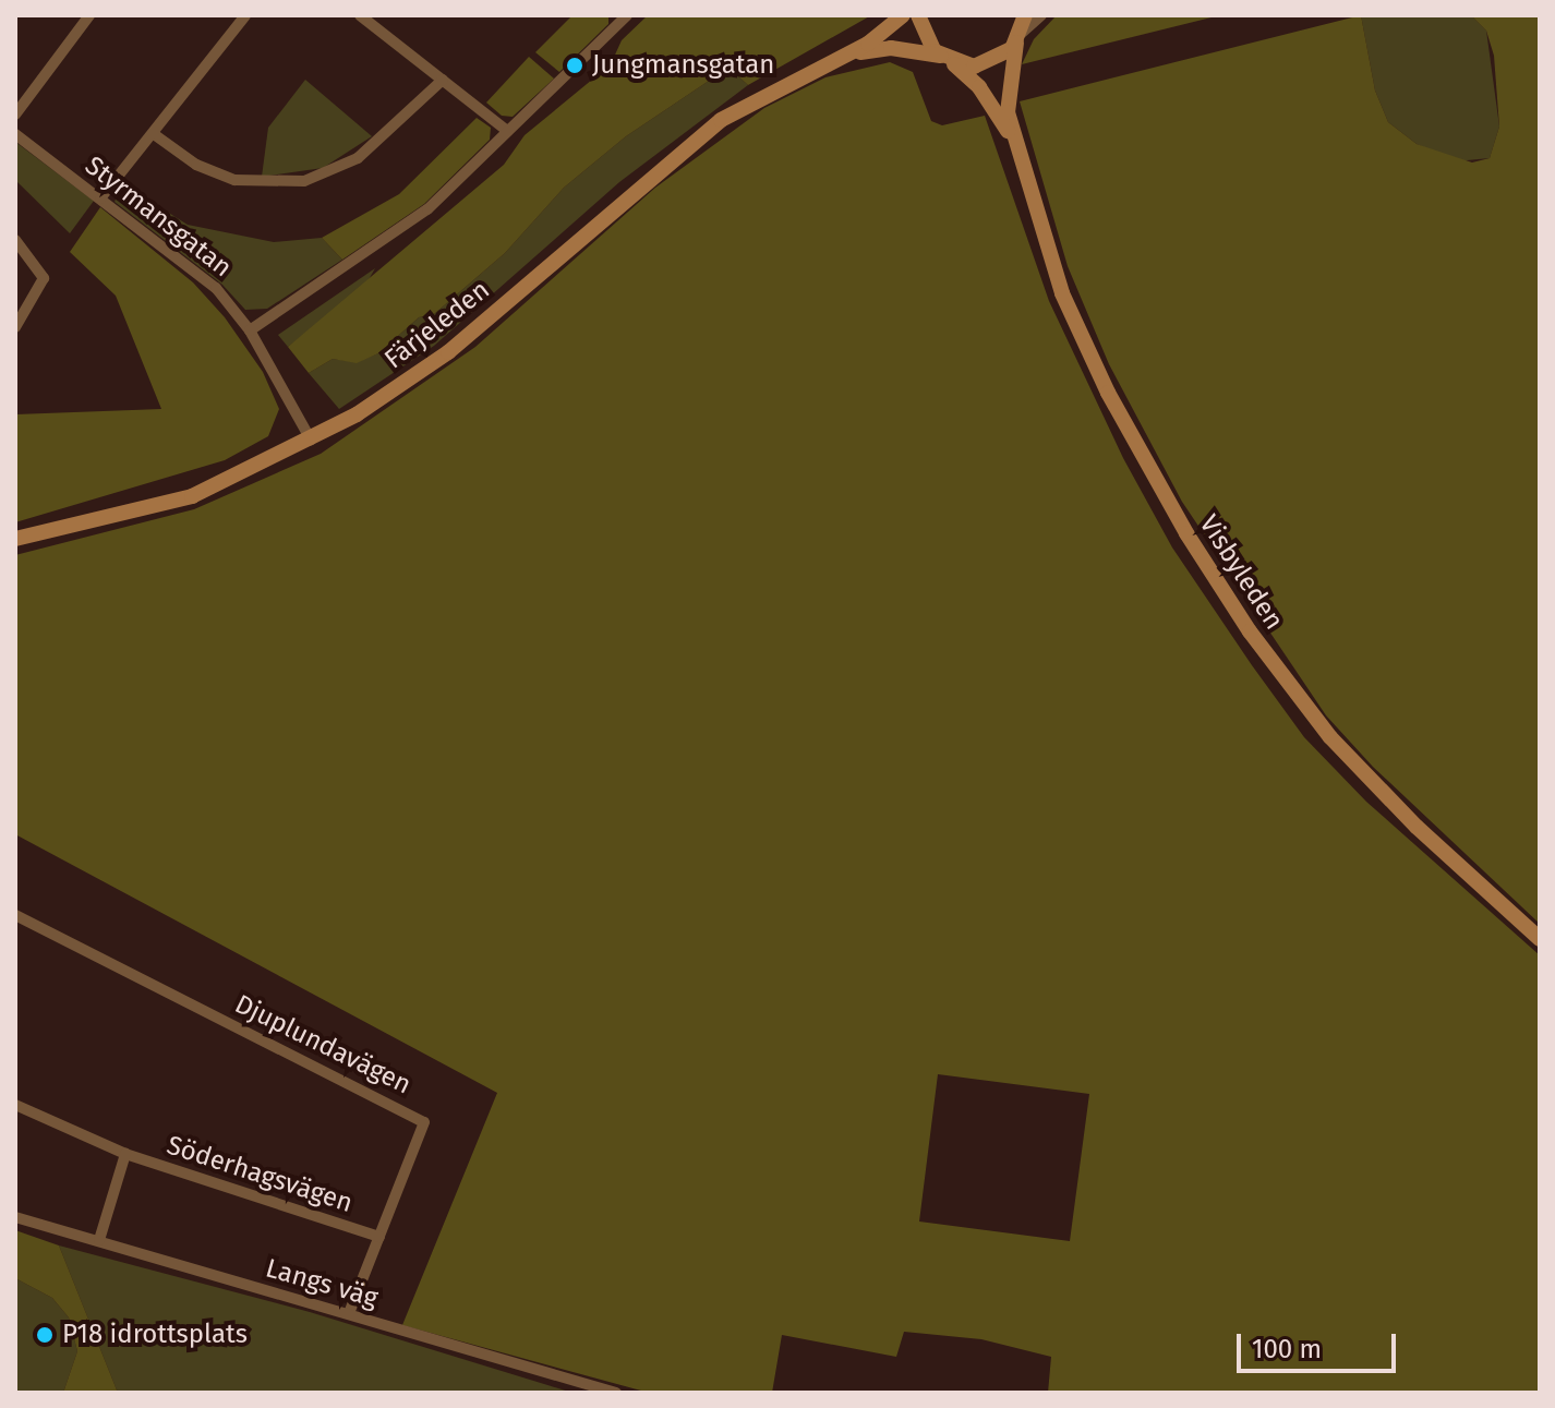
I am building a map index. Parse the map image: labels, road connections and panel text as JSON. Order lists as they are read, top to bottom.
{
  "streets": {
    "main road": ["Färjeleden", "Visbyleden"],
    "street": [
      "Styrmansgatan",
      "Djuplundavägen",
      "Söderhagsvägen",
      "Langs väg"
    ]
  },
  "crossings": [
    ["Styrmansgatan", "Färjeleden"],
    ["Färjeleden", "Visbyleden"],
    ["Djuplundavägen", "Söderhagsvägen"],
    ["Djuplundavägen", "Langs väg"],
    ["Söderhagsvägen", "Langs väg"]
  ],
  "places": ["Jungmansgatan", "P18 idrottsplats"],
  "scale_bar": "100 m"
}
